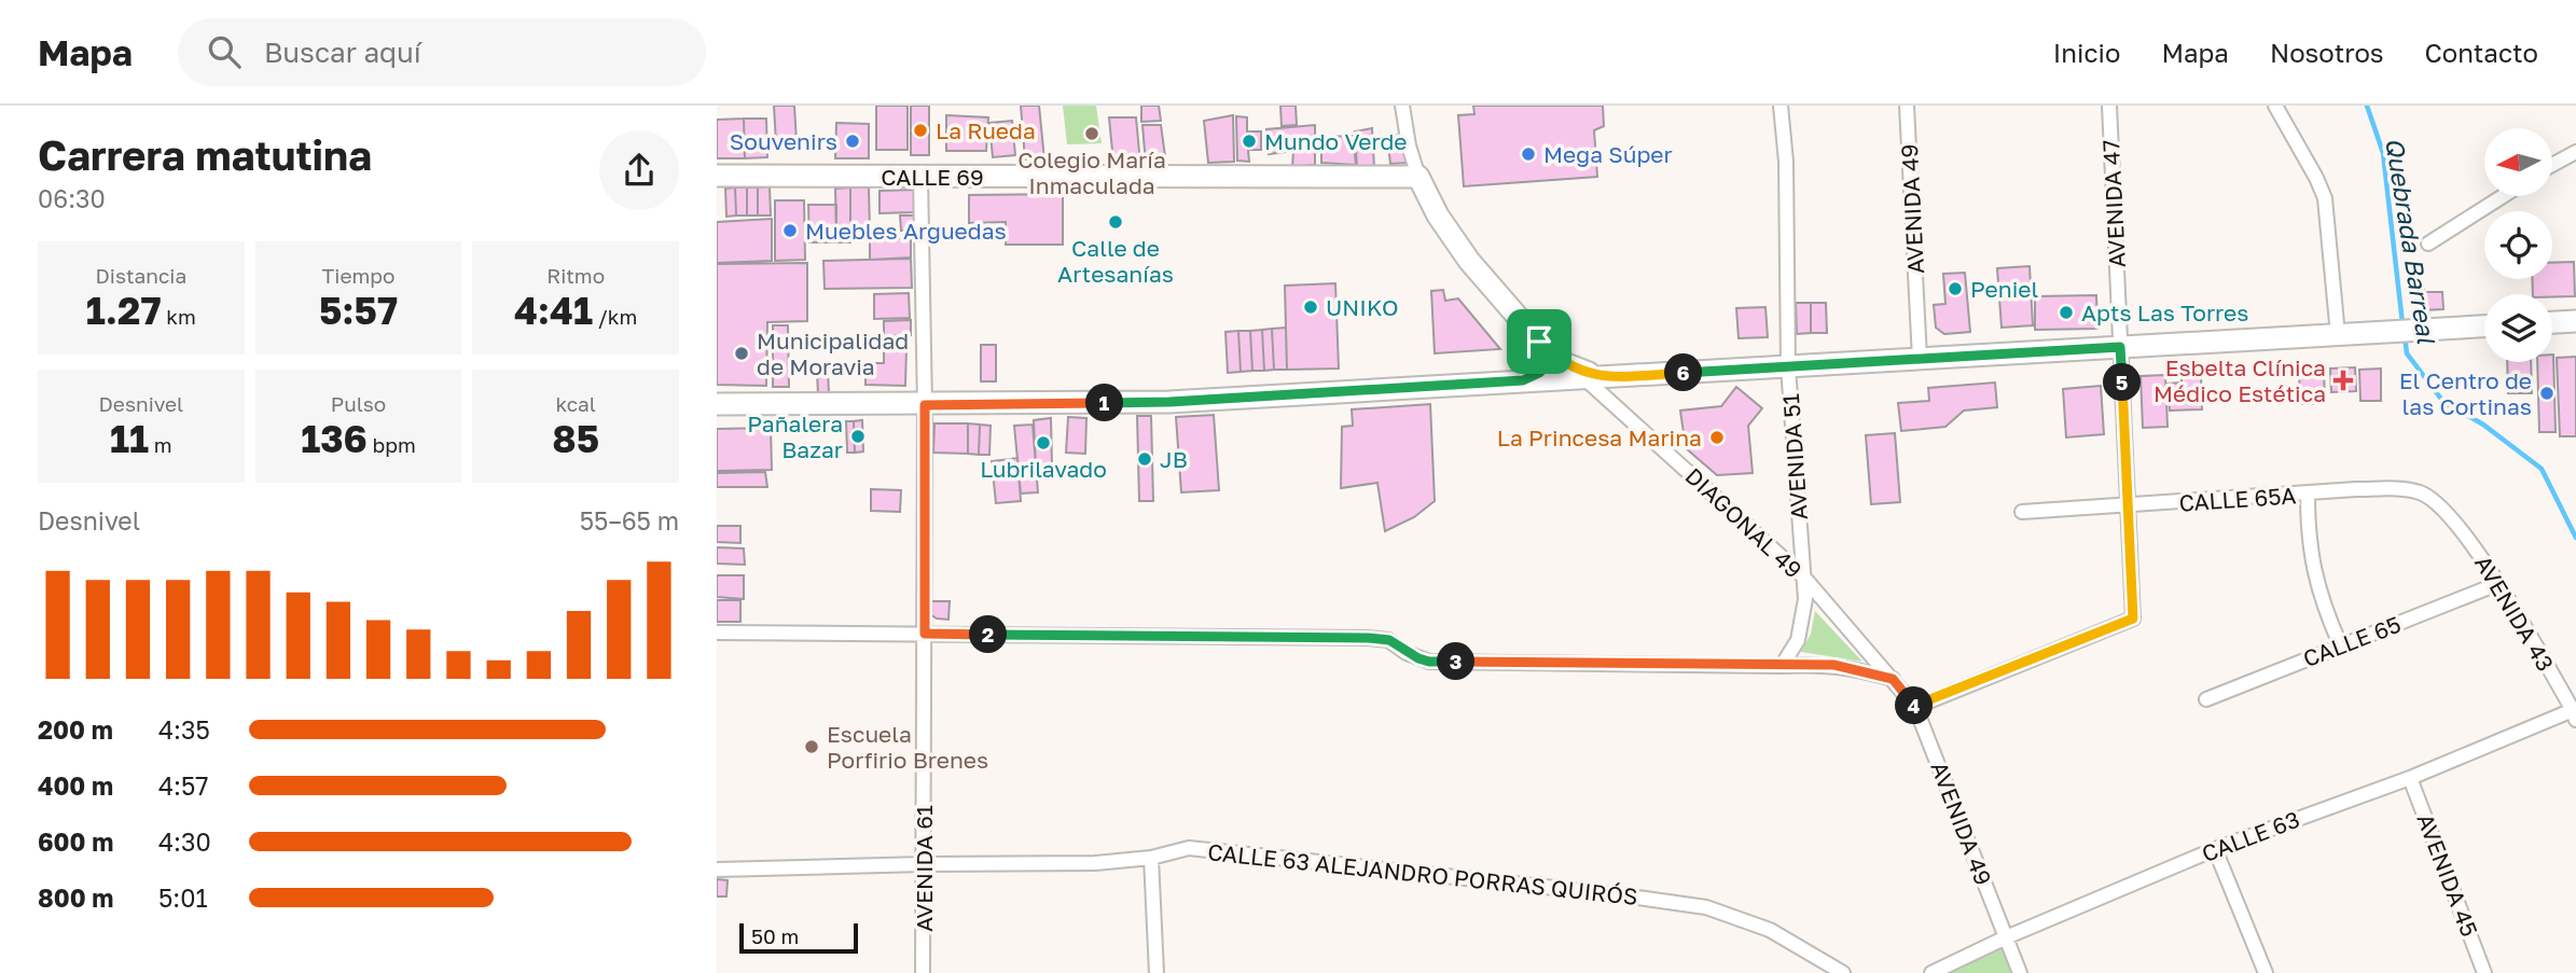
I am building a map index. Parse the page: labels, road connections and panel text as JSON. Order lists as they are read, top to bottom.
{
  "streets": {
    "main road": ["CALLE 69"],
    "street": [
      "AVENIDA 47",
      "AVENIDA 49",
      "AVENIDA 51",
      "CALLE 65A",
      "DIAGONAL 49",
      "AVENIDA 43",
      "CALLE 65",
      "CALLE 63",
      "AVENIDA 61",
      "CALLE 63 ALEJANDRO PORRAS QUIRÓS",
      "AVENIDA 45"
    ]
  },
  "crossings": [
    ["CALLE 69", "AVENIDA 61"],
    ["AVENIDA 47", "AVENIDA 49"],
    ["AVENIDA 47", "CALLE 65A"],
    ["AVENIDA 49", "DIAGONAL 49"],
    ["AVENIDA 49", "CALLE 63"],
    ["AVENIDA 51", "DIAGONAL 49"],
    ["CALLE 65A", "AVENIDA 43"],
    ["AVENIDA 43", "CALLE 65"],
    ["AVENIDA 43", "CALLE 63"],
    ["CALLE 63", "AVENIDA 45"],
    ["AVENIDA 61", "CALLE 63 ALEJANDRO PORRAS QUIRÓS"]
  ],
  "water": ["Quebrada Barreal"],
  "places": {
    "other": [
      "La Rueda",
      "Colegio María Inmaculada",
      "Souvenirs",
      "Mundo Verde",
      "Mega Súper",
      "Calle de Artesanías",
      "Muebles Arguedas",
      "Peniel",
      "UNIKO",
      "Apts Las Torres",
      "Municipalidad de Moravia",
      "El Centro de las Cortinas",
      "Pañalera Bazar",
      "La Princesa Marina",
      "Lubrilavado",
      "JB",
      "Escuela Porfirio Brenes"
    ],
    "health": ["Esbelta Clínica Médico Estética"]
  },
  "scale_bar": "50 m",
  "north": "left",
  "page": {
    "header": "Mapa",
    "search": "Buscar aquí",
    "nav": [
      "Inicio",
      "Mapa",
      "Nosotros",
      "Contacto"
    ],
    "heading": ["Carrera matutina", "06:30"],
    "stats": [
      ["Distancia", "1.27 km"],
      ["Tiempo", "5:57"],
      ["Ritmo", "4:41 /km"],
      ["Desnivel", "11 m"],
      ["Pulso", "136 bpm"],
      ["kcal", "85"]
    ],
    "pins": [
      "6",
      "5",
      "1",
      "2",
      "3",
      "4"
    ],
    "chart": ["Desnivel", "55–65 m"],
    "list": [
      {
        "name": "200 m",
        "note": "4:35"
      },
      {
        "name": "400 m",
        "note": "4:57"
      },
      {
        "name": "600 m",
        "note": "4:30"
      },
      {
        "name": "800 m",
        "note": "5:01"
      }
    ],
    "scale": "50 m"
  }
}
